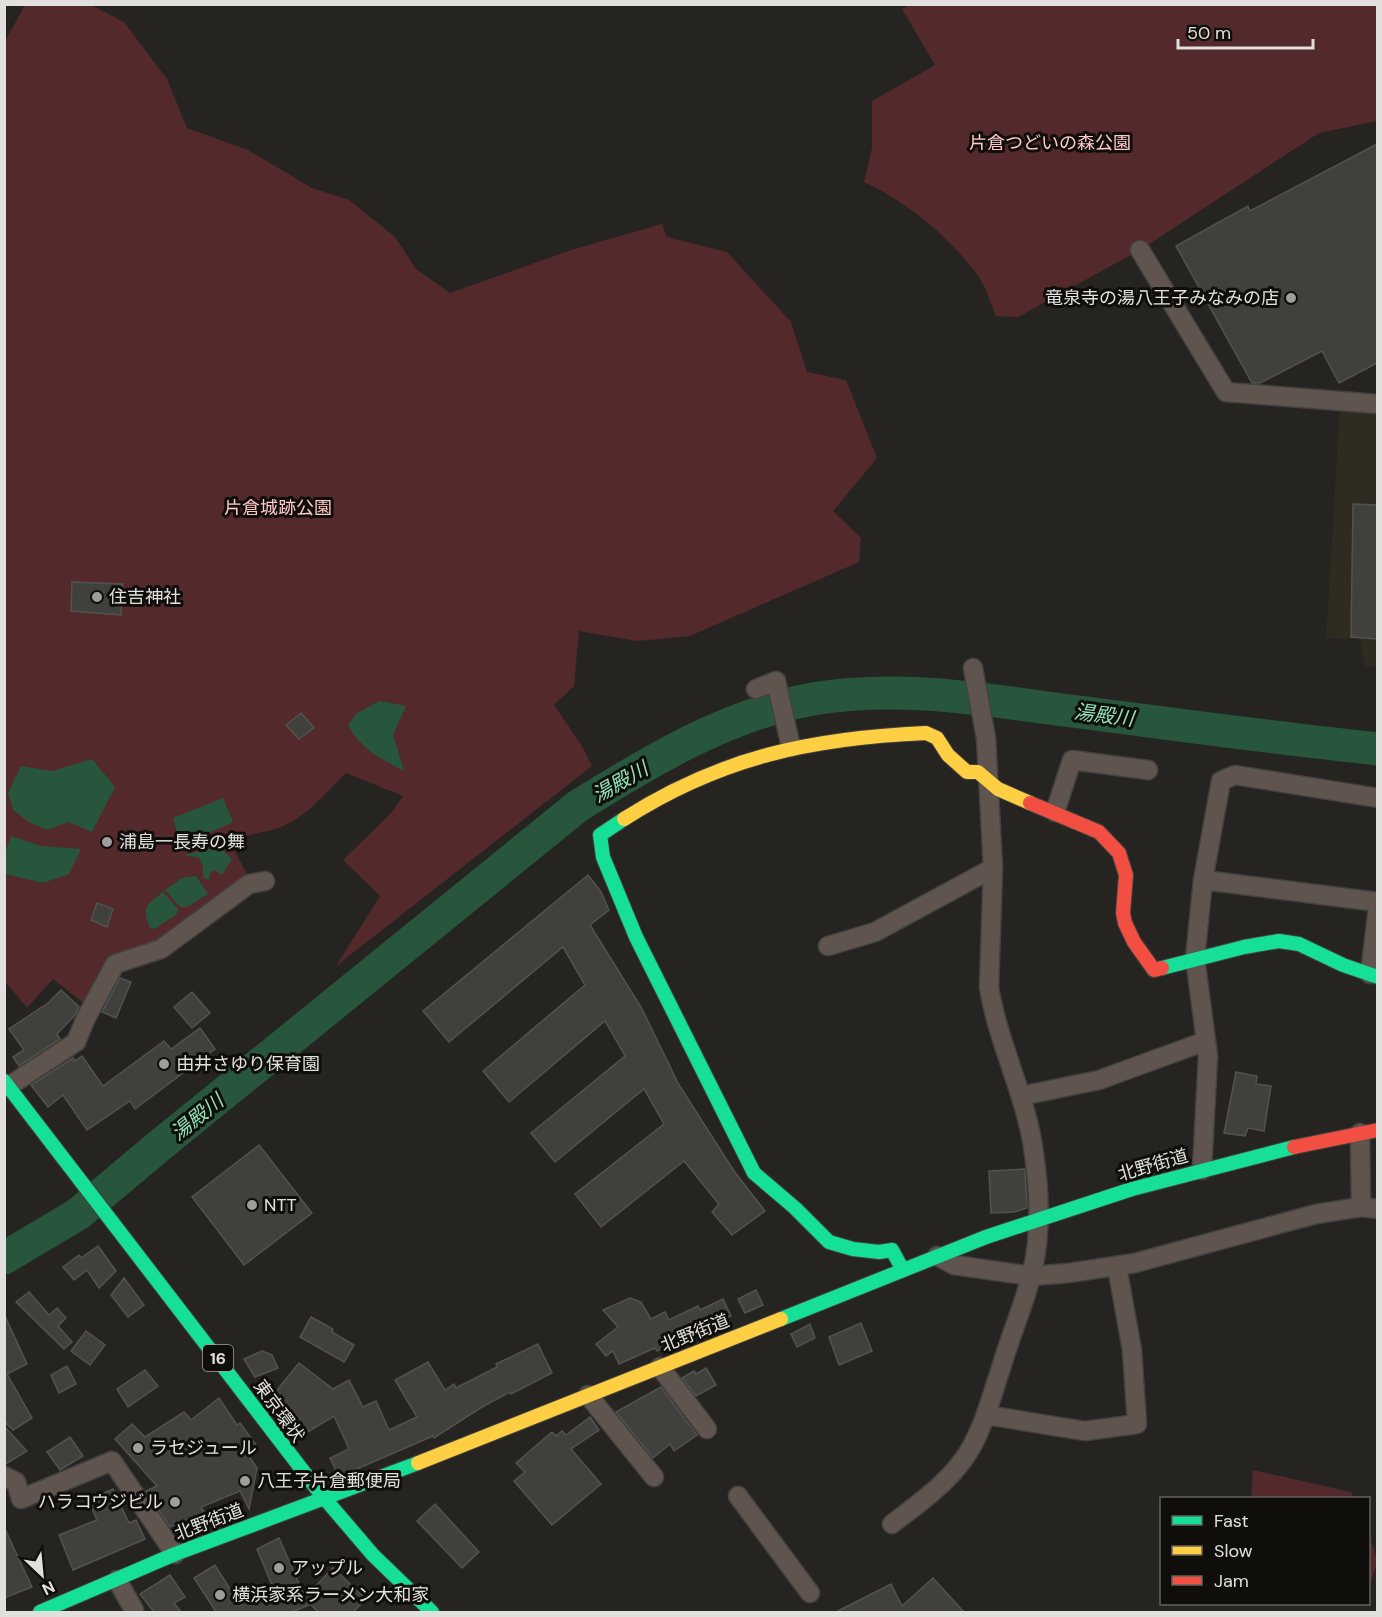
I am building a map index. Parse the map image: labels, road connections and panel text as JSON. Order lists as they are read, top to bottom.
{
  "streets": {
    "main road": ["北野街道", "16", "東京環状"]
  },
  "crossings": [
    ["北野街道", "東京環状"]
  ],
  "water": ["湯殿川"],
  "parks": ["片倉つどいの森公園", "片倉城跡公園"],
  "places": [
    "竜泉寺の湯八王子みなみの店",
    "住吉神社",
    "浦島一長寿の舞",
    "由井さゆり保育園",
    "NTT",
    "ラセジュール",
    "八王子片倉郵便局",
    "ハラコウジビル",
    "アップル",
    "横浜家系ラーメン大和家"
  ],
  "legend": ["Fast", "Slow", "Jam"],
  "scale_bar": "50 m",
  "north": "bottom right"
}
